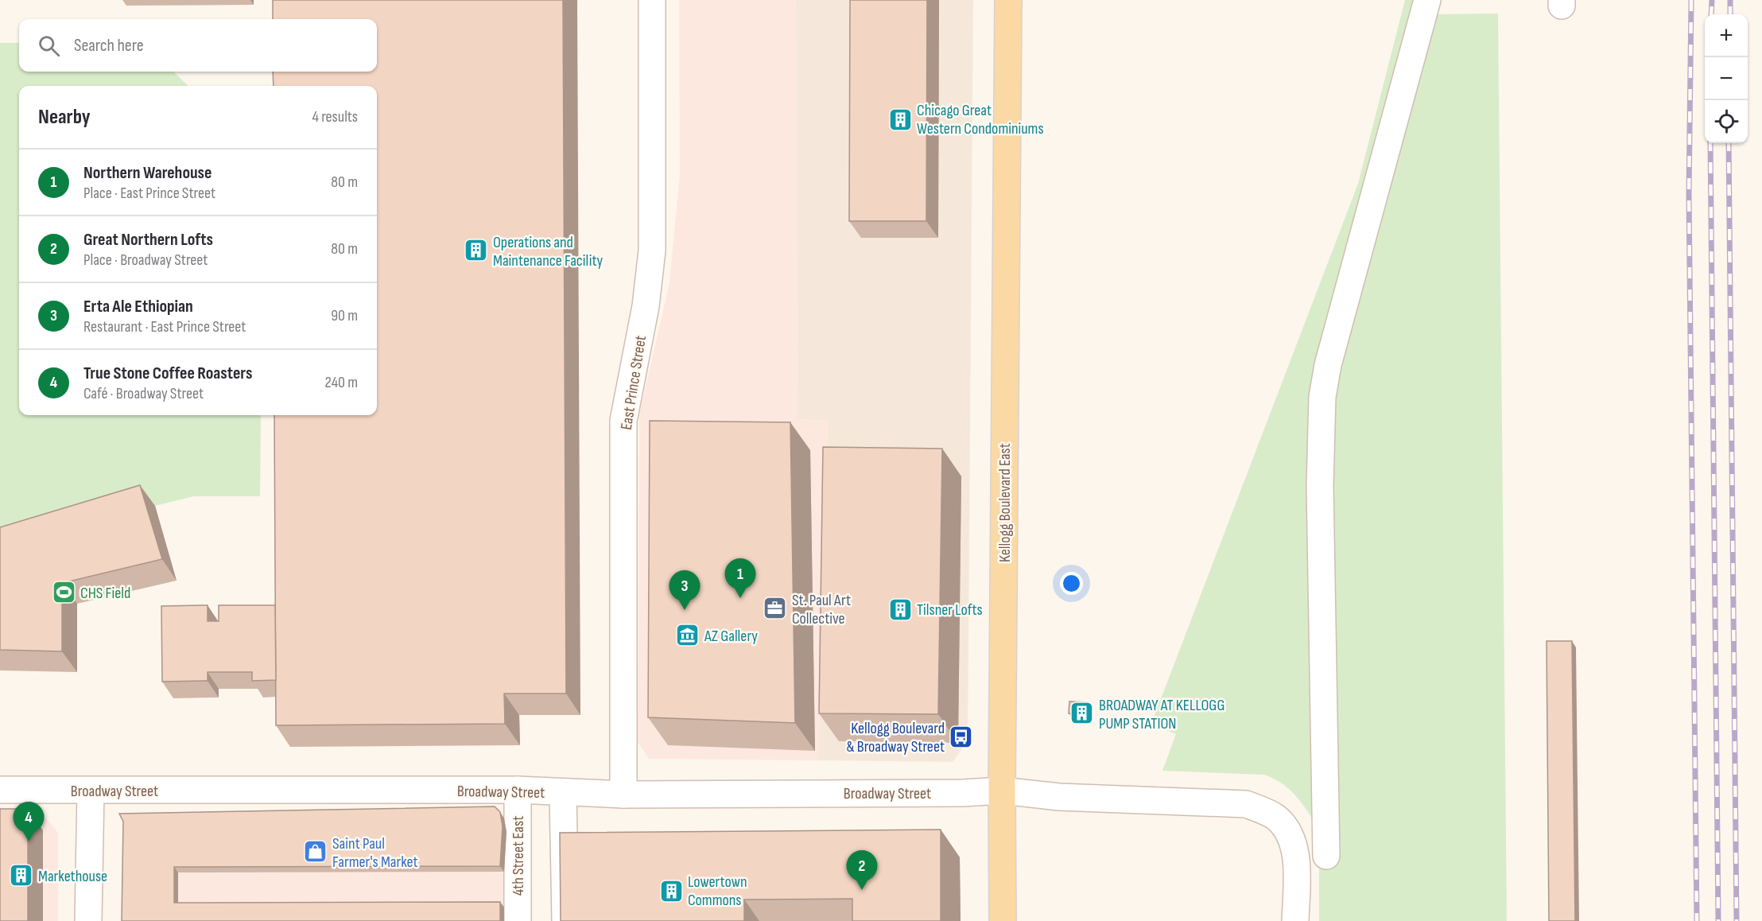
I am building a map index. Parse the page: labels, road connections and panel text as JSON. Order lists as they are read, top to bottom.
{
  "streets": {
    "main road": ["Kellogg Boulevard East"],
    "street": ["East Prince Street", "Broadway Street", "4th Street East"]
  },
  "crossings": [
    ["East Prince Street", "Broadway Street"],
    ["Kellogg Boulevard East", "Broadway Street"],
    ["Broadway Street", "4th Street East"]
  ],
  "places": {
    "building": [
      "Chicago Great Western Condominiums",
      "Operations and Maintenance Facility",
      "Tilsner Lofts",
      "BROADWAY AT KELLOGG PUMP STATION",
      "Markethouse",
      "Lowertown Commons"
    ],
    "sports": ["CHS Field"],
    "office": ["St. Paul Art Collective"],
    "museum": ["AZ Gallery"],
    "bus stop": ["Kellogg Boulevard & Broadway Street"],
    "shop": ["Saint Paul Farmer's Market"]
  },
  "page": {
    "map_buttons": ["+", "−"],
    "search": "Search here",
    "heading": ["Nearby", "4 results"],
    "list": [
      {
        "mark": "1",
        "name": "Northern Warehouse",
        "note": "Place · East Prince Street",
        "value": "80 m"
      },
      {
        "mark": "2",
        "name": "Great Northern Lofts",
        "note": "Place · Broadway Street",
        "value": "80 m"
      },
      {
        "mark": "3",
        "name": "Erta Ale Ethiopian",
        "note": "Restaurant · East Prince Street",
        "value": "90 m"
      },
      {
        "mark": "4",
        "name": "True Stone Coffee Roasters",
        "note": "Café · Broadway Street",
        "value": "240 m"
      }
    ],
    "pins": [
      "1",
      "3",
      "4",
      "2"
    ]
  }
}
